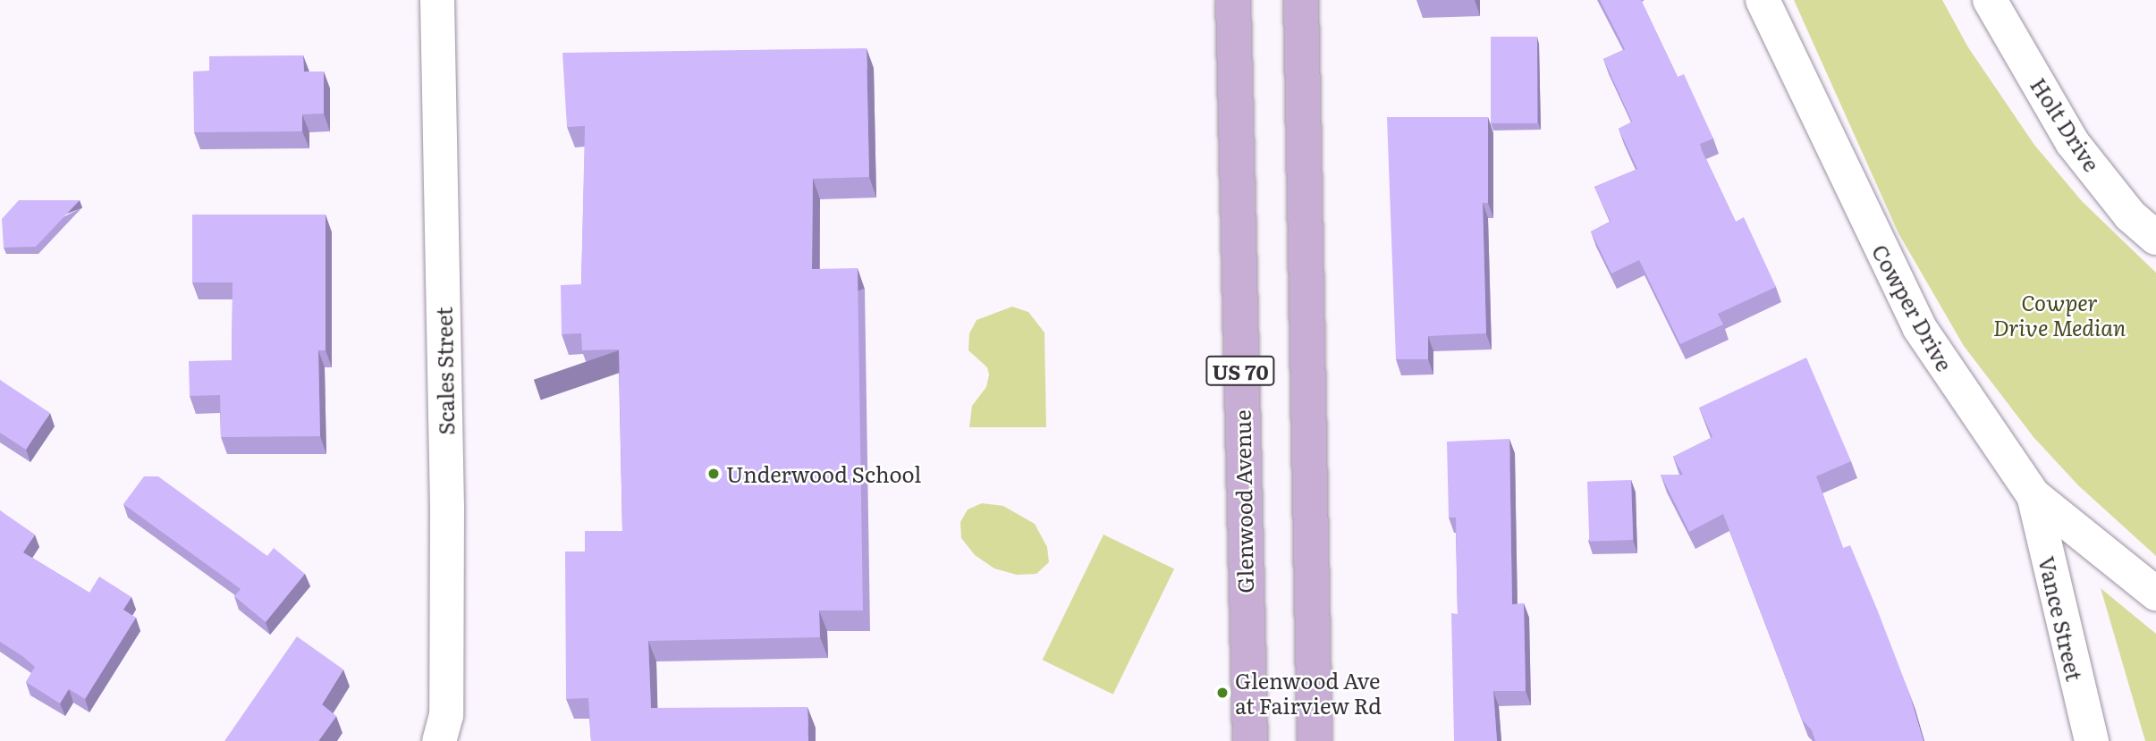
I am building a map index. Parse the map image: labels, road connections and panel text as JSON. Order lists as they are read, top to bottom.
{
  "streets": {
    "main road": ["US 70", "Glenwood Avenue"],
    "street": [
      "Holt Drive",
      "Cowper Drive",
      "Scales Street",
      "Vance Street"
    ]
  },
  "crossings": [
    ["Cowper Drive", "Vance Street"]
  ],
  "parks": ["Cowper Drive Median"],
  "places": ["Underwood School", "Glenwood Ave at Fairview Rd"]
}
